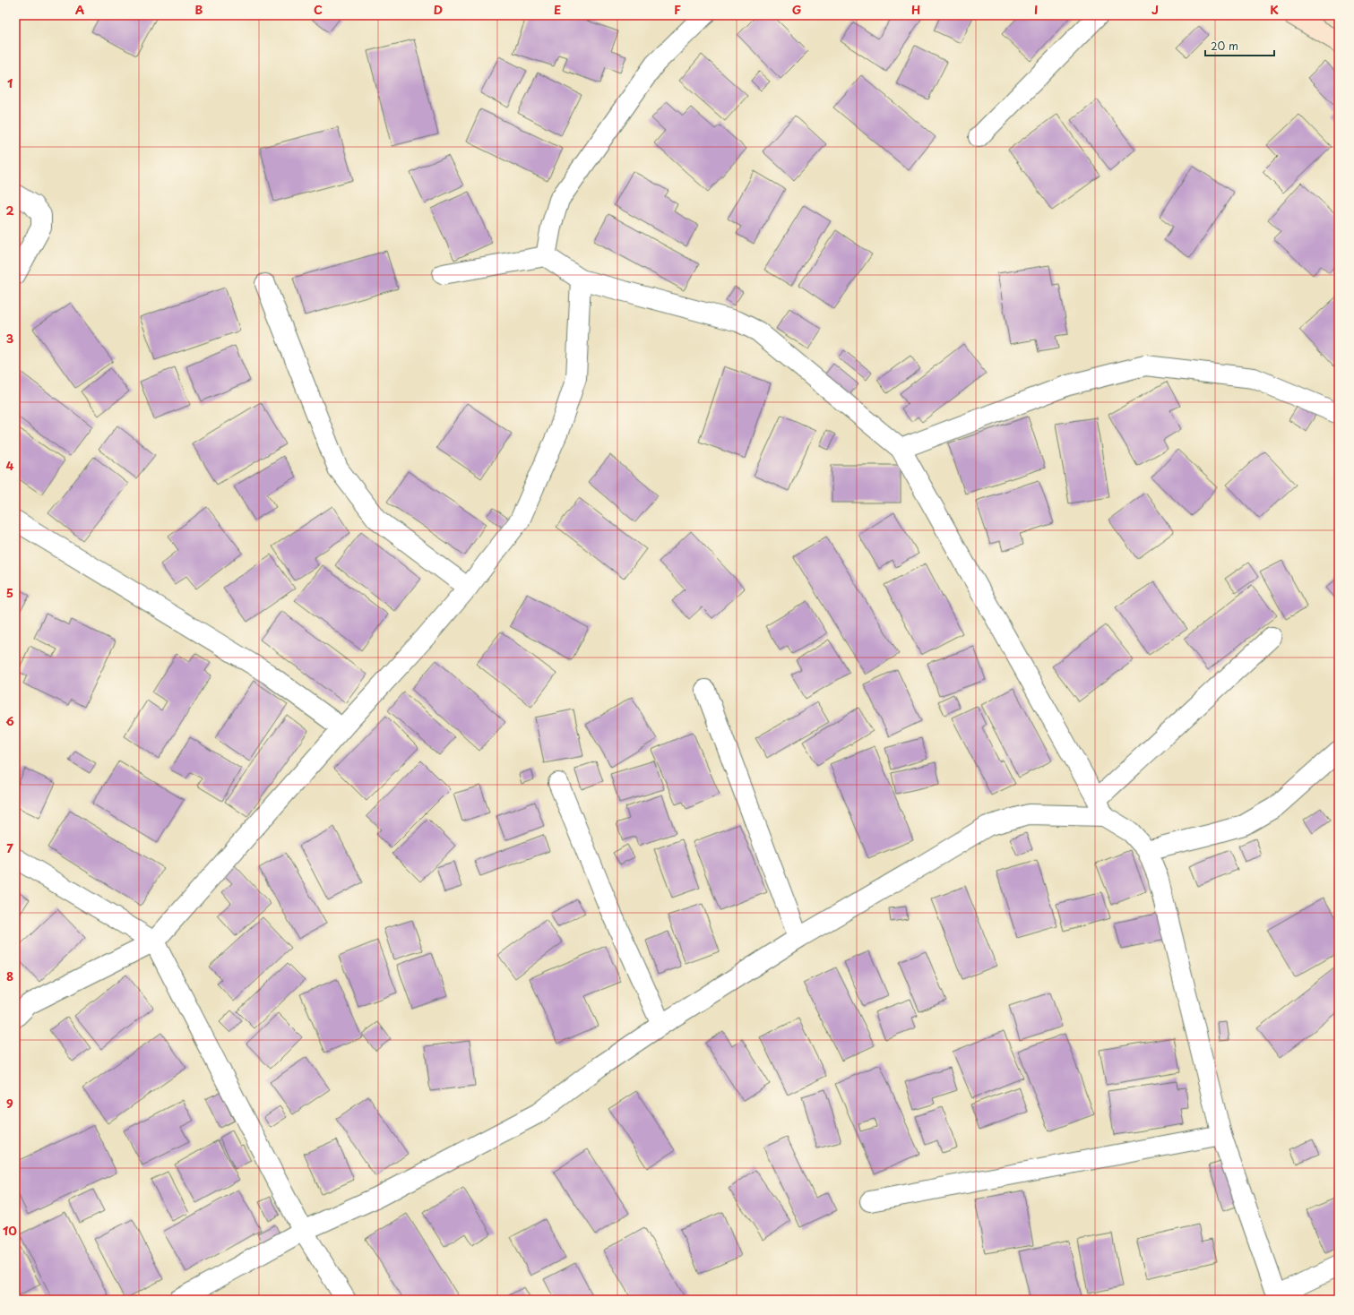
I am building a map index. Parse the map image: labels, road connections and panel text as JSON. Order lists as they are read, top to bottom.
{
  "scale_bar": "20 m",
  "grid": {
    "columns": [
      "A",
      "B",
      "C",
      "D",
      "E",
      "F",
      "G",
      "H",
      "I",
      "J",
      "K"
    ],
    "rows": [
      "1",
      "2",
      "3",
      "4",
      "5",
      "6",
      "7",
      "8",
      "9",
      "10"
    ]
  }
}
